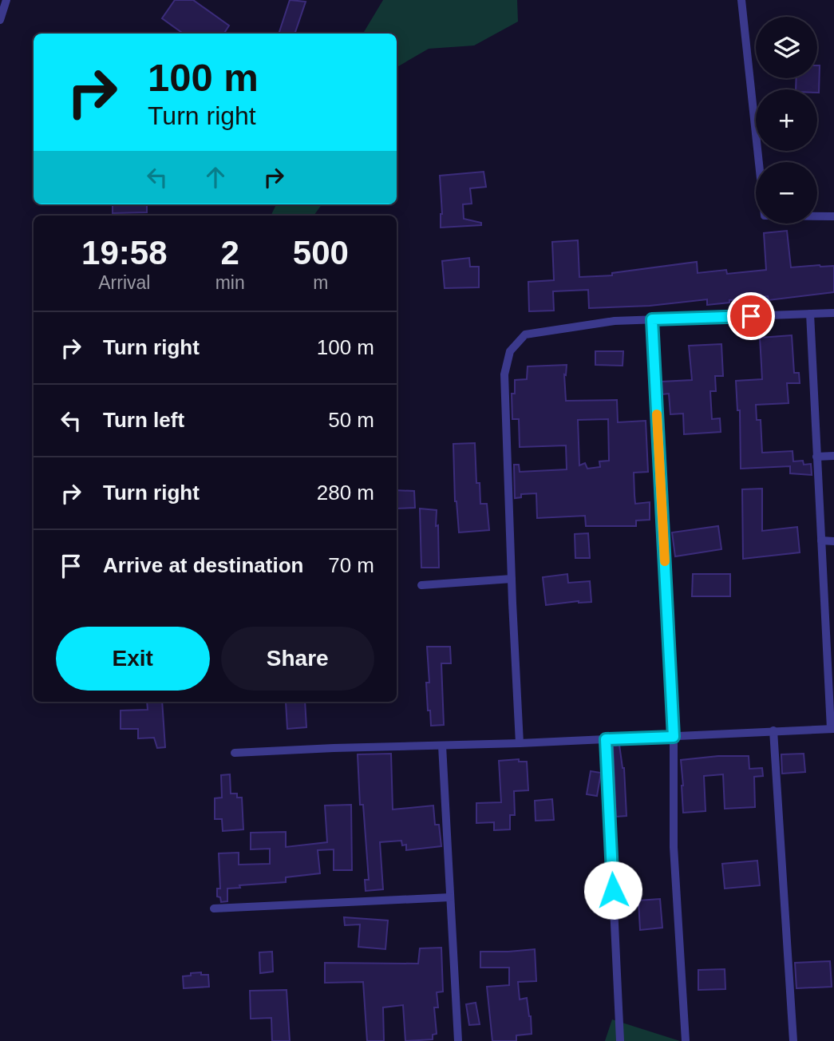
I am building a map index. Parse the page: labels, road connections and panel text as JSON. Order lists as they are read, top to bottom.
{
  "page": {
    "map_buttons": ["+", "−"],
    "turn": ["100 m", "Turn right"],
    "eta": [
      "19:58",
      "Arrival",
      "2",
      "min",
      "500",
      "m"
    ],
    "list": [
      {
        "name": "Turn right",
        "value": "100 m"
      },
      {
        "name": "Turn left",
        "value": "50 m"
      },
      {
        "name": "Turn right",
        "value": "280 m"
      },
      {
        "name": "Arrive at destination",
        "value": "70 m"
      }
    ],
    "buttons": ["Exit", "Share"]
  }
}
